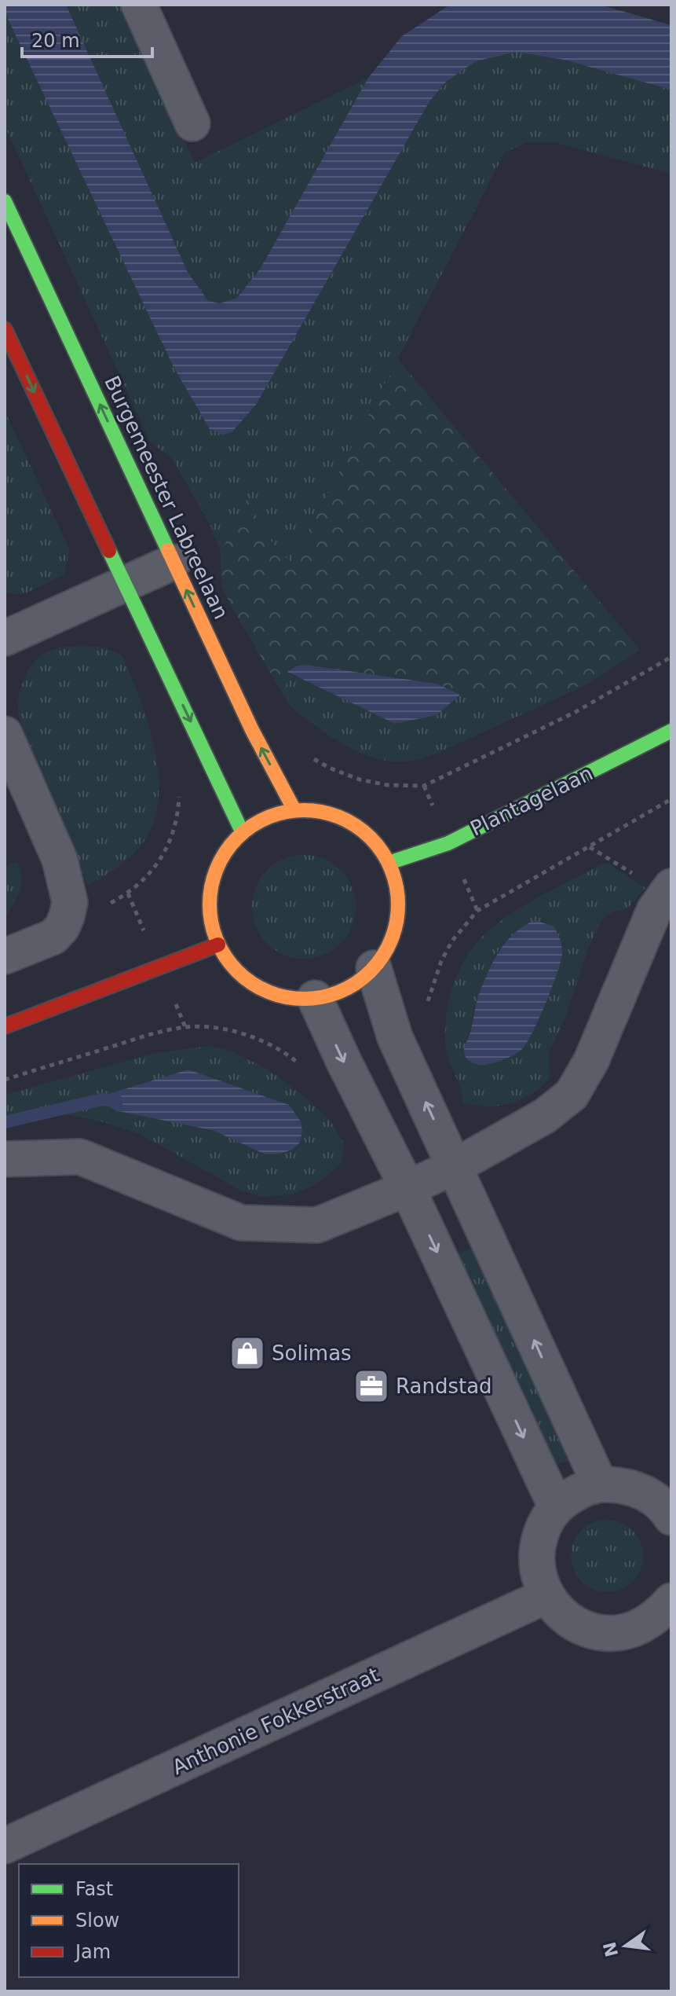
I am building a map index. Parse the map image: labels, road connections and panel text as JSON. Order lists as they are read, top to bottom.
{
  "streets": {
    "street": ["Burgemeester Labreelaan", "Plantagelaan", "Anthonie Fokkerstraat"]
  },
  "crossings": [
    ["Burgemeester Labreelaan", "Plantagelaan"]
  ],
  "places": {
    "shop": ["Solimas"],
    "office": ["Randstad"]
  },
  "legend": ["Fast", "Slow", "Jam"],
  "scale_bar": "20 m",
  "north": "left"
}
